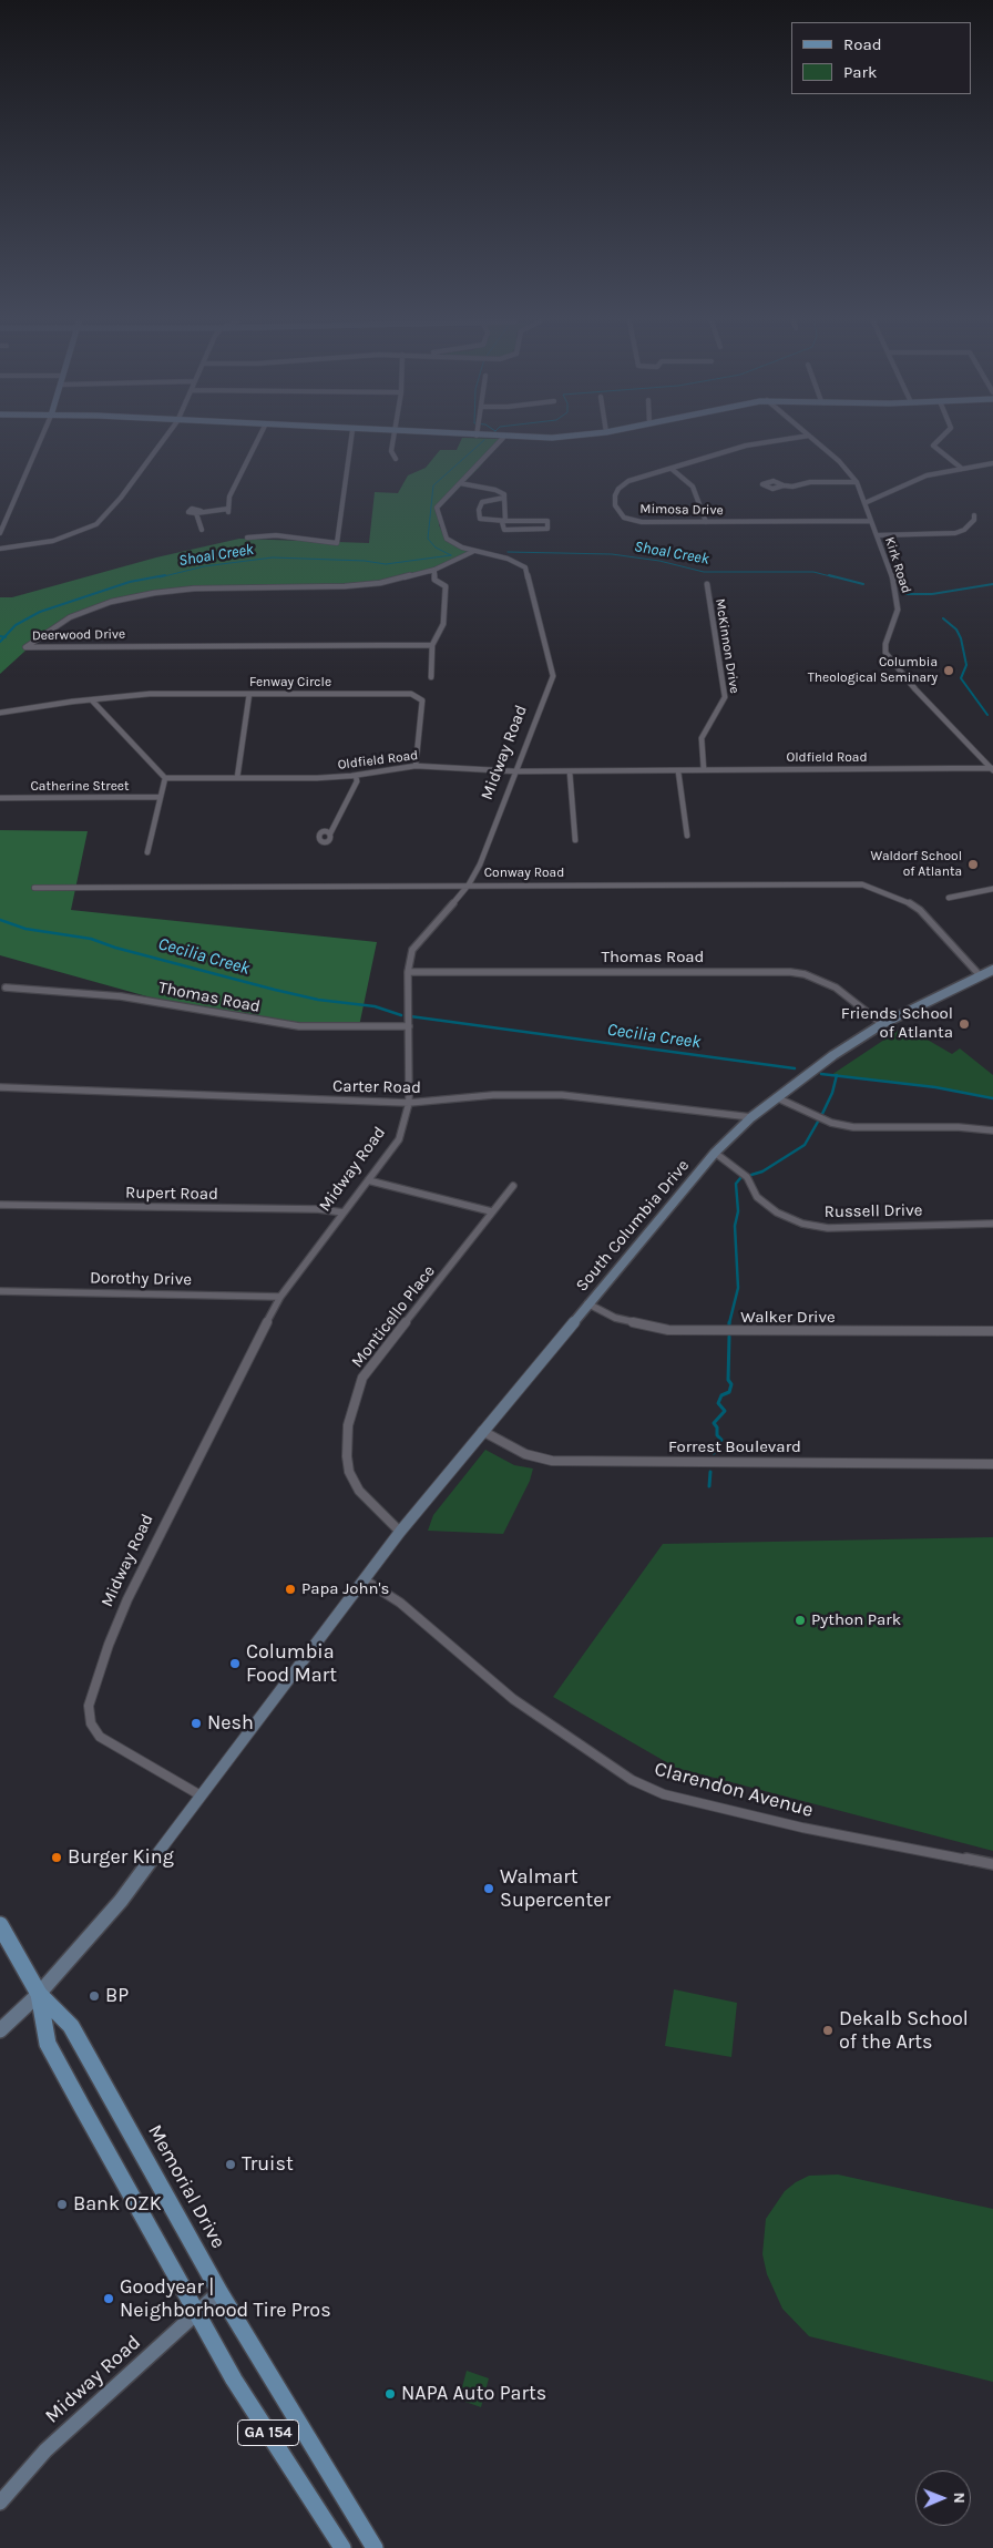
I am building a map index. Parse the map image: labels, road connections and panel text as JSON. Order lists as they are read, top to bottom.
{
  "streets": {
    "main road": [
      "Midway Road",
      "South Columbia Drive",
      "Memorial Drive",
      "GA 154"
    ],
    "street": [
      "Mimosa Drive",
      "Kirk Road",
      "Deerwood Drive",
      "McKinnon Drive",
      "Fenway Circle",
      "Oldfield Road",
      "Catherine Street",
      "Conway Road",
      "Thomas Road",
      "Carter Road",
      "Rupert Road",
      "Russell Drive",
      "Dorothy Drive",
      "Monticello Place",
      "Walker Drive",
      "Forrest Boulevard",
      "Clarendon Avenue"
    ]
  },
  "crossings": [
    ["Mimosa Drive", "Kirk Road"],
    ["Kirk Road", "Oldfield Road"],
    ["Deerwood Drive", "Midway Road"],
    ["McKinnon Drive", "Oldfield Road"],
    ["Fenway Circle", "Oldfield Road"],
    ["Midway Road", "Oldfield Road"],
    ["Midway Road", "Conway Road"],
    ["Midway Road", "Thomas Road"],
    ["Midway Road", "Carter Road"],
    ["Midway Road", "Rupert Road"],
    ["Midway Road", "South Columbia Drive"],
    ["Midway Road", "Dorothy Drive"],
    ["Midway Road", "Memorial Drive"],
    ["Conway Road", "South Columbia Drive"],
    ["Thomas Road", "South Columbia Drive"],
    ["Carter Road", "South Columbia Drive"],
    ["Russell Drive", "South Columbia Drive"],
    ["South Columbia Drive", "Monticello Place"],
    ["South Columbia Drive", "Walker Drive"],
    ["South Columbia Drive", "Forrest Boulevard"],
    ["South Columbia Drive", "Clarendon Avenue"],
    ["South Columbia Drive", "Memorial Drive"]
  ],
  "water": ["Shoal Creek", "Cecilia Creek"],
  "places": [
    "Columbia Theological Seminary",
    "Waldorf School of Atlanta",
    "Friends School of Atlanta",
    "Papa John's",
    "Python Park",
    "Columbia Food Mart",
    "Nesh",
    "Burger King",
    "Walmart Supercenter",
    "BP",
    "Dekalb School of the Arts",
    "Truist",
    "Bank OZK",
    "Goodyear | Neighborhood Tire Pros",
    "NAPA Auto Parts"
  ],
  "legend": ["Road", "Park"],
  "north": "right"
}
